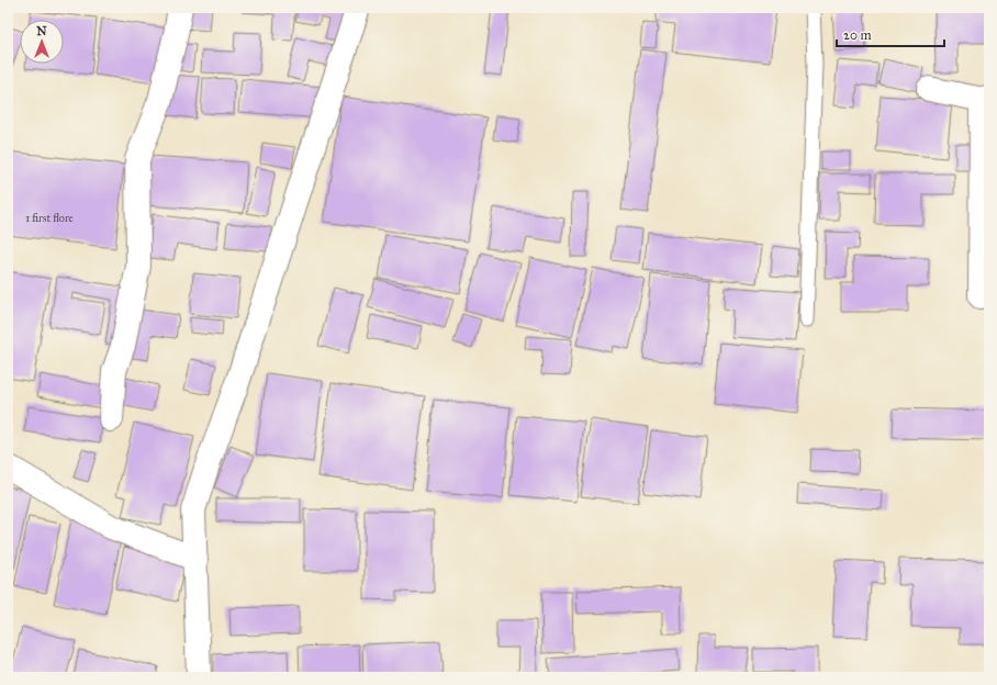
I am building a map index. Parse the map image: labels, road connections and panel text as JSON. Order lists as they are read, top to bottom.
{
  "house_numbers": ["1 first flore"],
  "scale_bar": "20 m",
  "north": "top"
}
